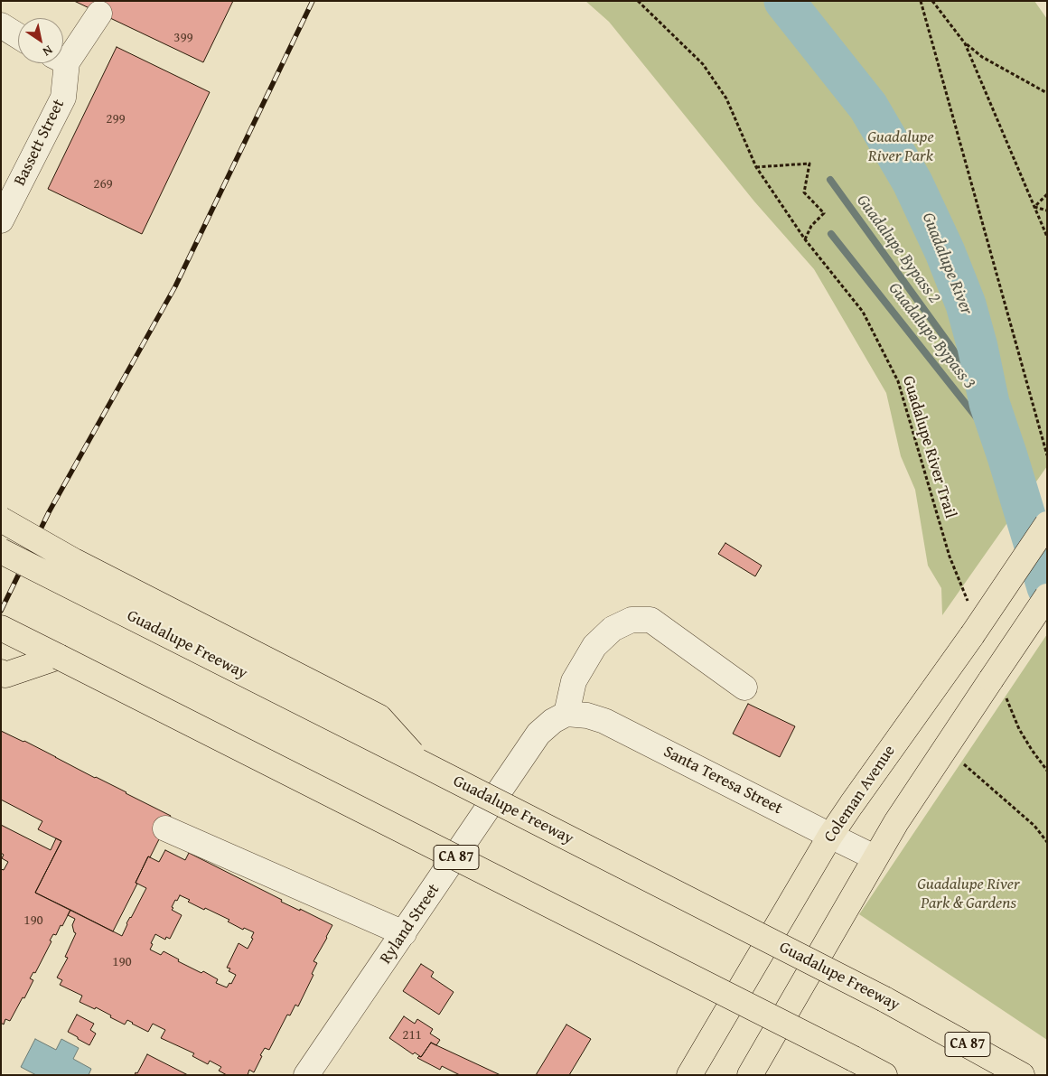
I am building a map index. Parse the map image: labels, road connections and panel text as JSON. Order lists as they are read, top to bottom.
{
  "streets": {
    "main road": ["Guadalupe Freeway", "Coleman Avenue", "CA 87"],
    "street": ["Bassett Street", "Santa Teresa Street", "Ryland Street"],
    "path": ["Guadalupe River Trail"]
  },
  "crossings": [
    ["Santa Teresa Street", "Coleman Avenue"],
    ["Santa Teresa Street", "Ryland Street"]
  ],
  "water": ["Guadalupe Bypass 2", "Guadalupe River", "Guadalupe Bypass 3"],
  "parks": ["Guadalupe River Park", "Guadalupe River Park & Gardens"],
  "house_numbers": [
    "399",
    "299",
    "269",
    "190",
    "190",
    "211"
  ],
  "north": "bottom right"
}
